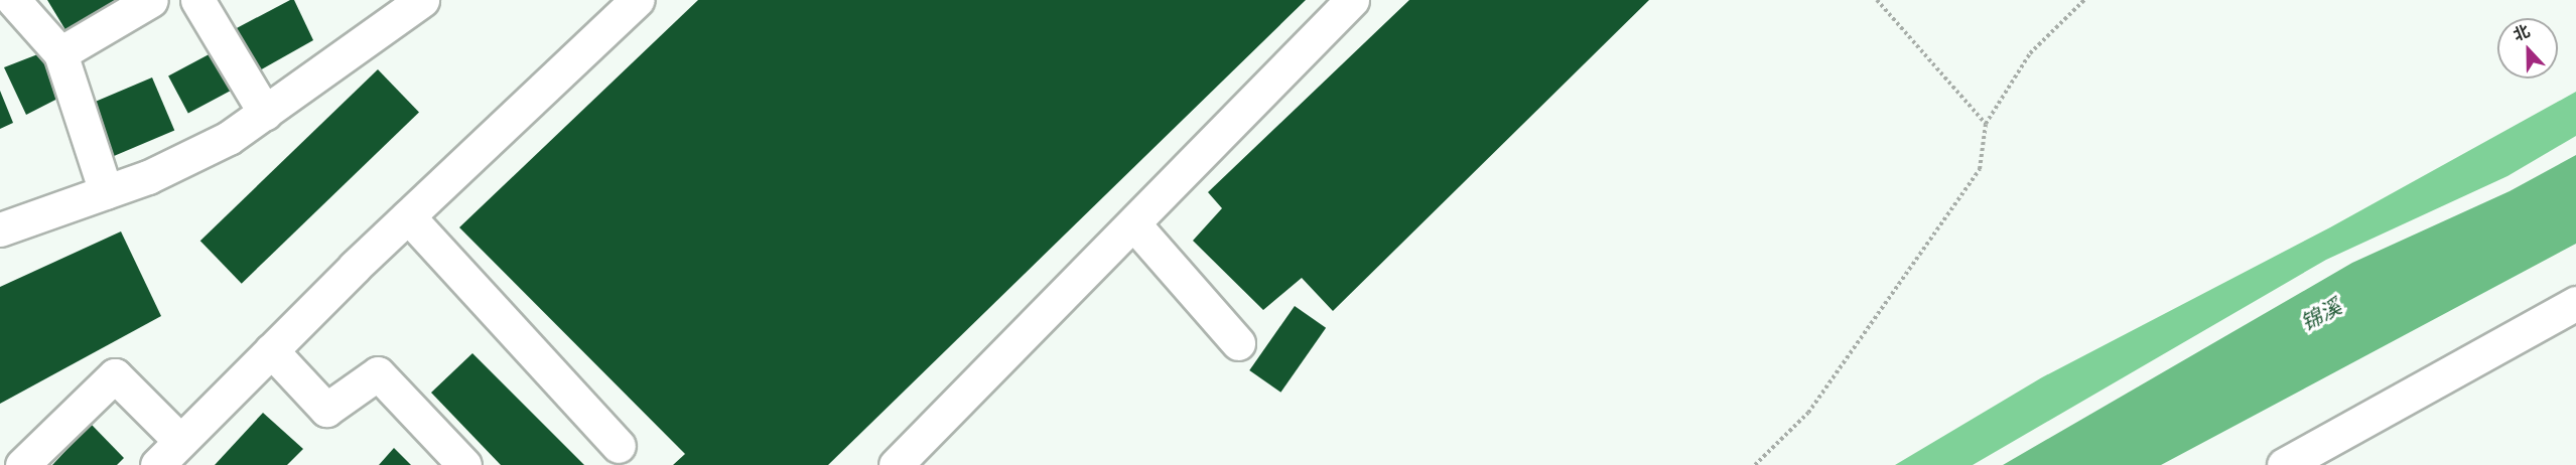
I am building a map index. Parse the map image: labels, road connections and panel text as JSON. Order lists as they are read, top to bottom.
{
  "water": ["锦溪"],
  "north": "top"
}
